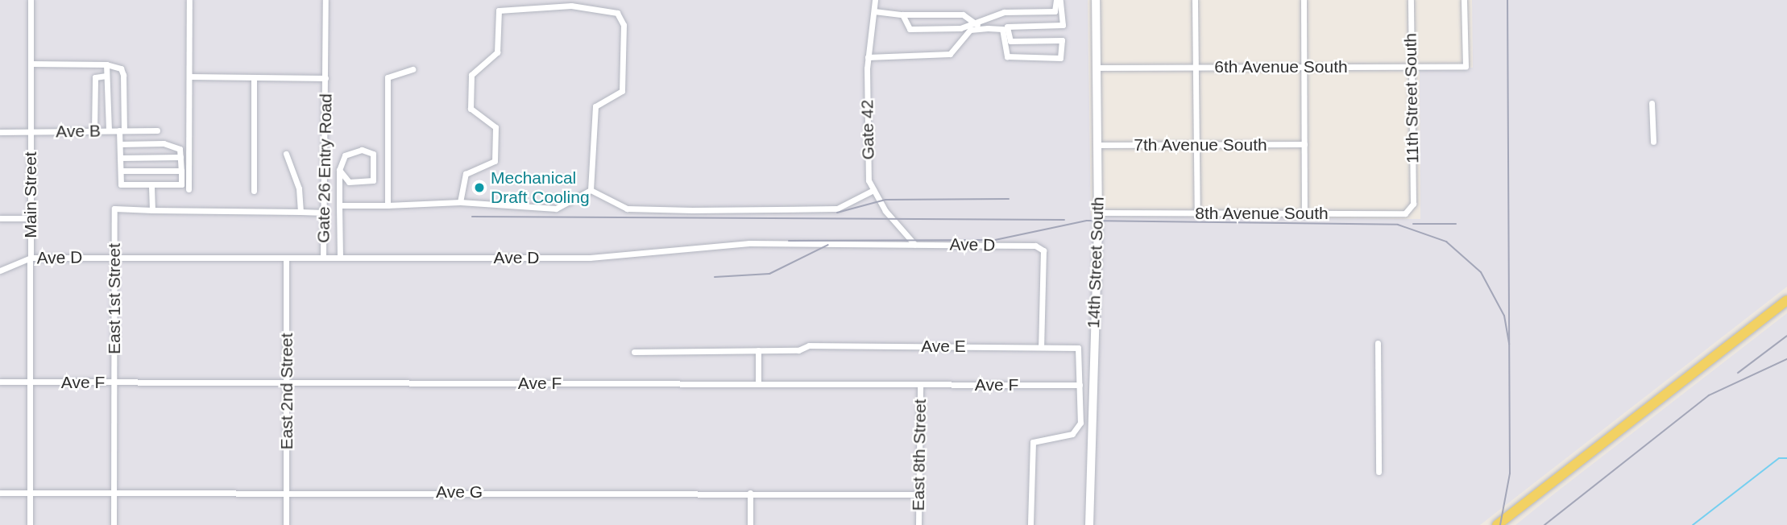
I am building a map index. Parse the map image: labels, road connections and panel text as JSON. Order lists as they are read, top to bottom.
{
  "streets": {
    "street": [
      "6th Avenue South",
      "11th Street South",
      "Gate 42",
      "Ave B",
      "7th Avenue South",
      "Gate 26 Entry Road",
      "Main Street",
      "8th Avenue South",
      "Ave D",
      "14th Street South",
      "East 1st Street",
      "Ave E",
      "Ave F",
      "East 2nd Street",
      "East 8th Street",
      "Ave G"
    ]
  },
  "crossings": [
    ["6th Avenue South", "11th Street South"],
    ["6th Avenue South", "14th Street South"],
    ["11th Street South", "8th Avenue South"],
    ["Gate 42", "Ave D"],
    ["Ave B", "Main Street"],
    ["7th Avenue South", "14th Street South"],
    ["Gate 26 Entry Road", "Ave D"],
    ["Main Street", "Ave D"],
    ["Main Street", "Ave F"],
    ["Main Street", "Ave G"],
    ["8th Avenue South", "14th Street South"],
    ["Ave D", "East 1st Street"],
    ["Ave D", "Ave E"],
    ["Ave D", "East 2nd Street"],
    ["East 1st Street", "Ave F"],
    ["East 1st Street", "Ave G"],
    ["Ave E", "Ave F"],
    ["Ave F", "East 2nd Street"],
    ["Ave F", "East 8th Street"],
    ["East 2nd Street", "Ave G"],
    ["East 8th Street", "Ave G"]
  ],
  "places": ["Mechanical Draft Cooling"]
}
